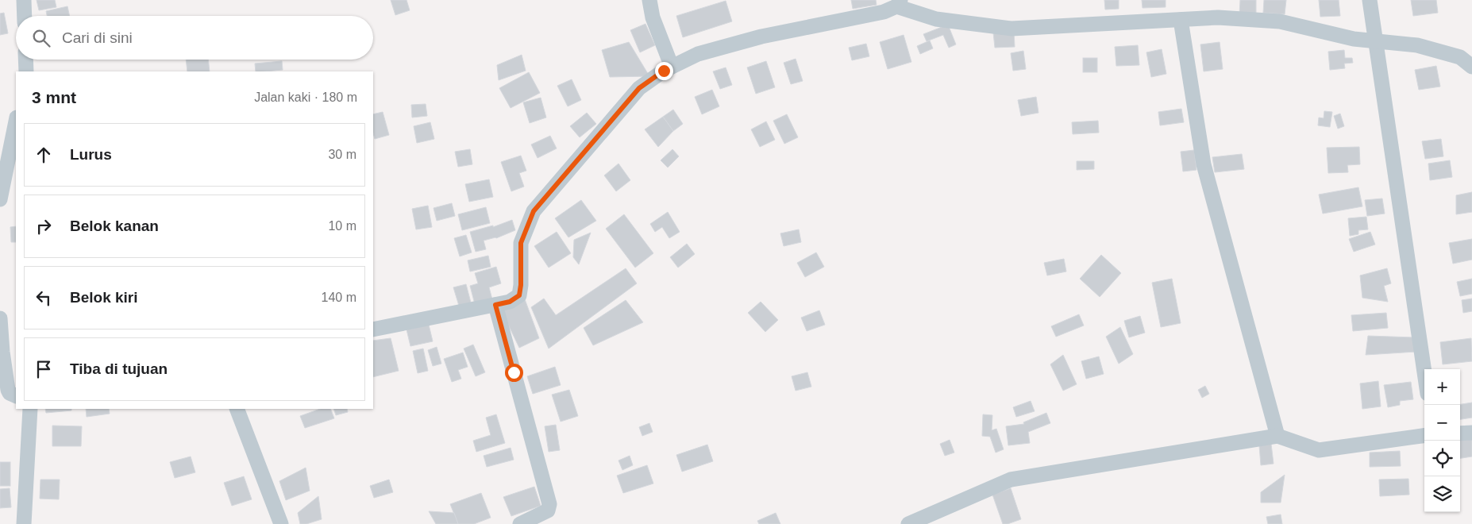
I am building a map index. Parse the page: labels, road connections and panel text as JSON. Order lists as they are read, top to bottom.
{
  "page": {
    "search": "Cari di sini",
    "heading": ["3 mnt", "Jalan kaki · 180 m"],
    "list": [
      ["Lurus", "30 m"],
      ["Belok kanan", "10 m"],
      ["Belok kiri", "140 m"],
      "Tiba di tujuan"
    ],
    "map_buttons": ["+", "−"]
  }
}
